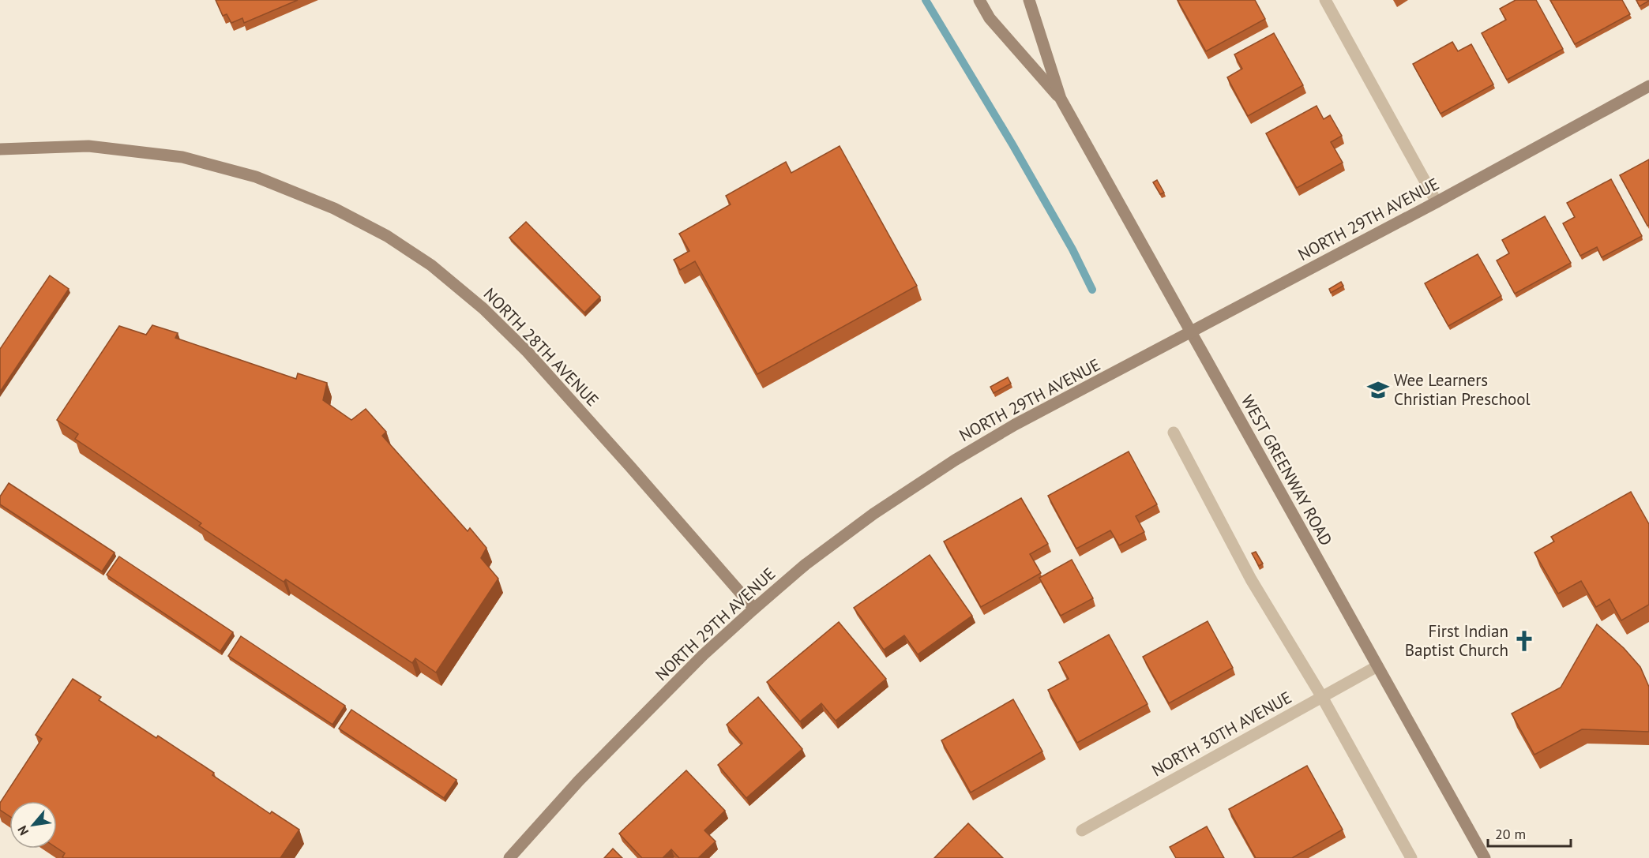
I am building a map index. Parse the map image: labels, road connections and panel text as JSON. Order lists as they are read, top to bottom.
{
  "streets": {
    "street": [
      "NORTH 29TH AVENUE",
      "NORTH 28TH AVENUE",
      "WEST GREENWAY ROAD",
      "NORTH 30TH AVENUE"
    ]
  },
  "crossings": [
    ["NORTH 29TH AVENUE", "NORTH 28TH AVENUE"],
    ["NORTH 29TH AVENUE", "WEST GREENWAY ROAD"],
    ["WEST GREENWAY ROAD", "NORTH 30TH AVENUE"]
  ],
  "places": {
    "school or university": ["Wee Learners Christian Preschool"],
    "church": ["First Indian Baptist Church"]
  },
  "scale_bar": "20 m",
  "north": "bottom left"
}
